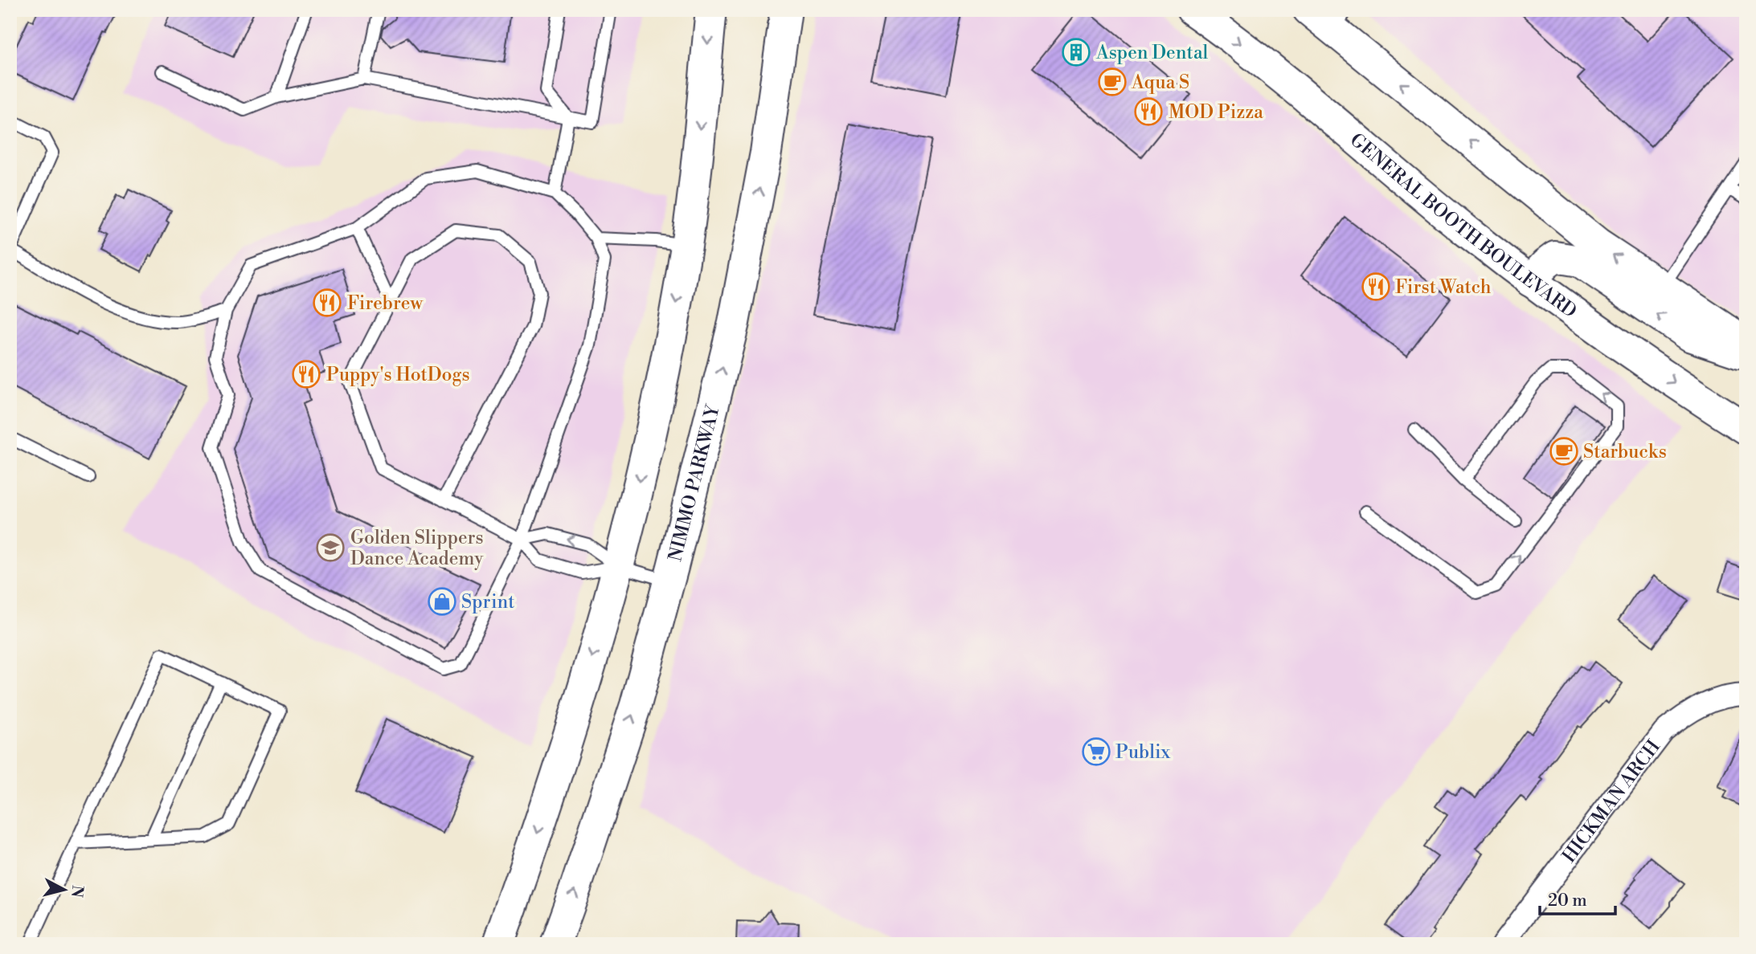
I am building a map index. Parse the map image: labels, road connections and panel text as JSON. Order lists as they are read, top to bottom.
{
  "streets": {
    "main road": ["GENERAL BOOTH BOULEVARD", "NIMMO PARKWAY"],
    "street": ["HICKMAN ARCH"]
  },
  "places": {
    "building": ["Aspen Dental"],
    "cafe": ["Aqua S", "Starbucks"],
    "restaurant": [
      "MOD Pizza",
      "First Watch",
      "Firebrew",
      "Puppy's HotDogs"
    ],
    "school or university": ["Golden Slippers Dance Academy"],
    "shop": ["Sprint"],
    "supermarket": ["Publix"]
  },
  "scale_bar": "20 m",
  "north": "right"
}
